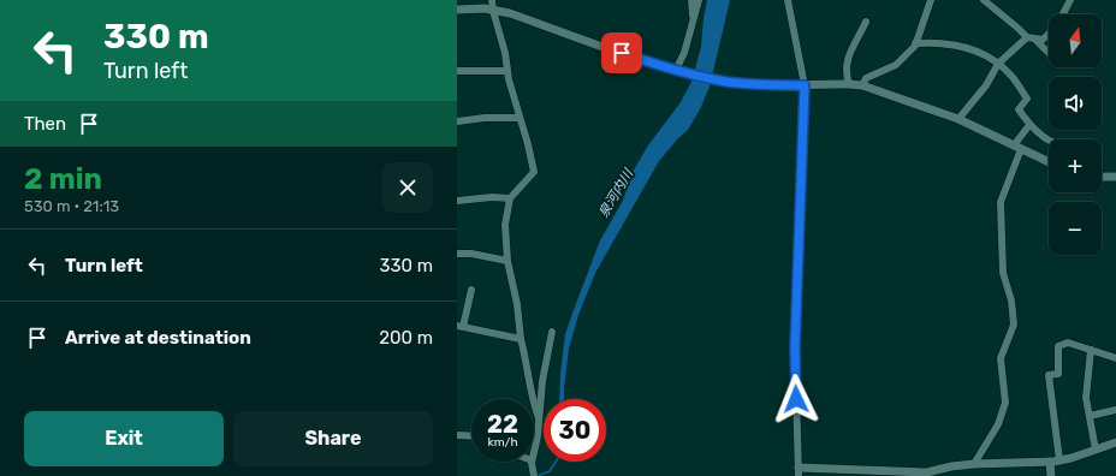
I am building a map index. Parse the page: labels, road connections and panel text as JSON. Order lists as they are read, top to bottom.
{
  "water": ["泉河内川"],
  "north": "top",
  "page": {
    "turn": ["330 m", "Turn left"],
    "map_buttons": ["+", "−"],
    "then": "Then",
    "heading": ["2 min", "530 m · 21:13"],
    "list": [
      {
        "name": "Turn left",
        "value": "330 m"
      },
      {
        "name": "Arrive at destination",
        "value": "200 m"
      }
    ],
    "speed": "22 km/h",
    "limit": "30",
    "buttons": ["Exit", "Share"]
  }
}
